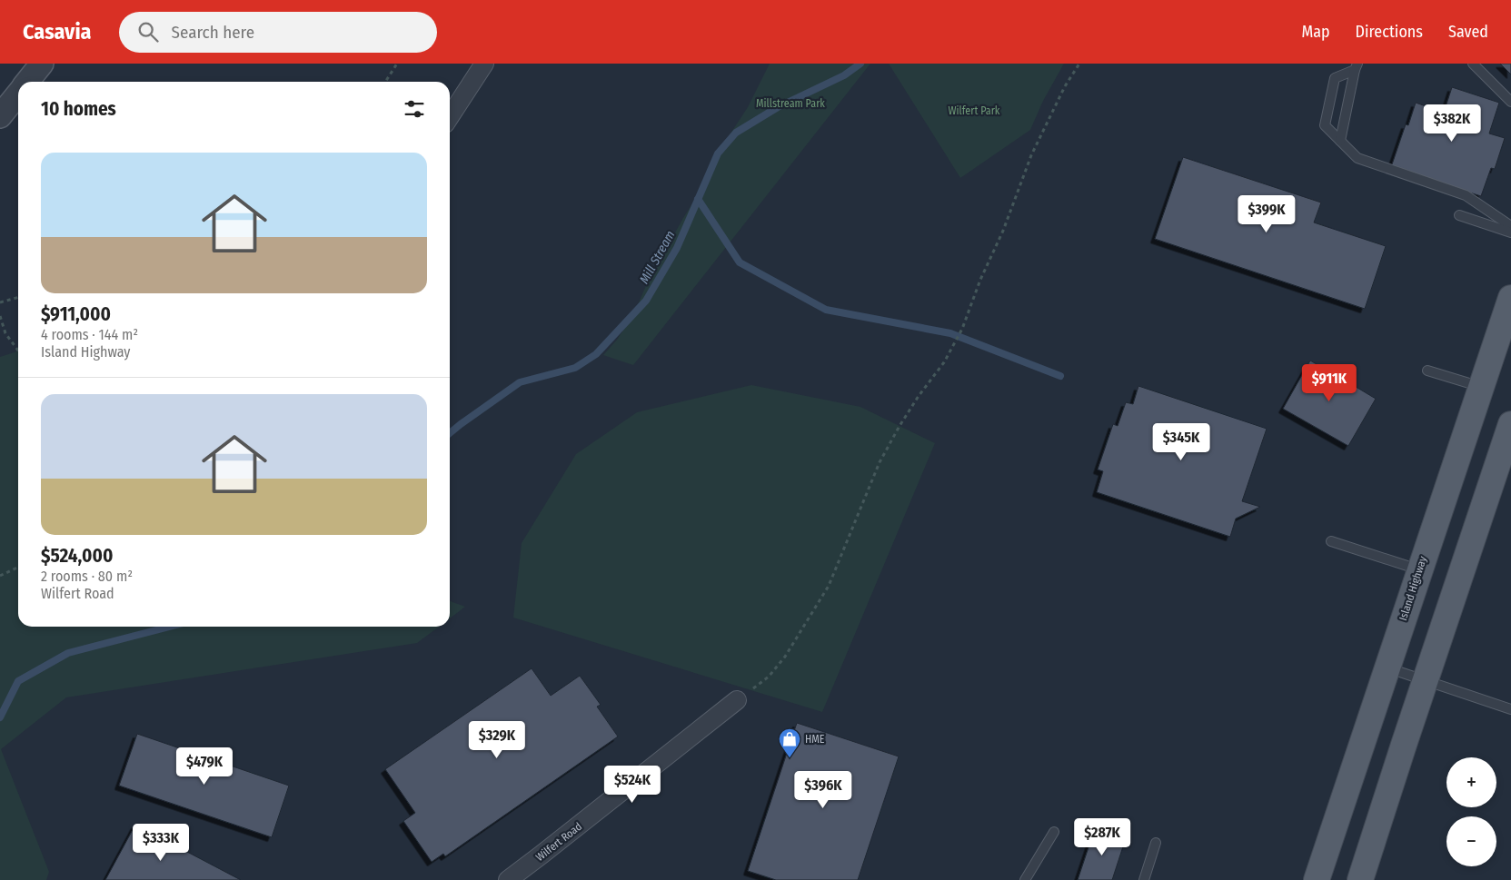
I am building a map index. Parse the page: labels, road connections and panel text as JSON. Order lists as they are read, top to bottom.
{
  "streets": {
    "main road": ["Island Highway"],
    "street": ["Wilfert Road"]
  },
  "water": ["Mill Stream"],
  "parks": ["Millstream Park", "Wilfert Park"],
  "places": {
    "shop": ["HME"]
  },
  "page": {
    "header": "Casavia",
    "search": "Search here",
    "nav": ["Map", "Directions", "Saved"],
    "heading": "10 homes",
    "price": [
      "$382K",
      "$399K",
      "$911K",
      "$345K",
      "$329K",
      "$479K",
      "$524K",
      "$396K",
      "$287K",
      "$333K"
    ],
    "list": [
      {
        "name": "$911,000",
        "note": "4 rooms · 144 m² · Island Highway"
      },
      {
        "name": "$524,000",
        "note": "2 rooms · 80 m² · Wilfert Road"
      }
    ],
    "map_buttons": ["+", "−"]
  }
}
